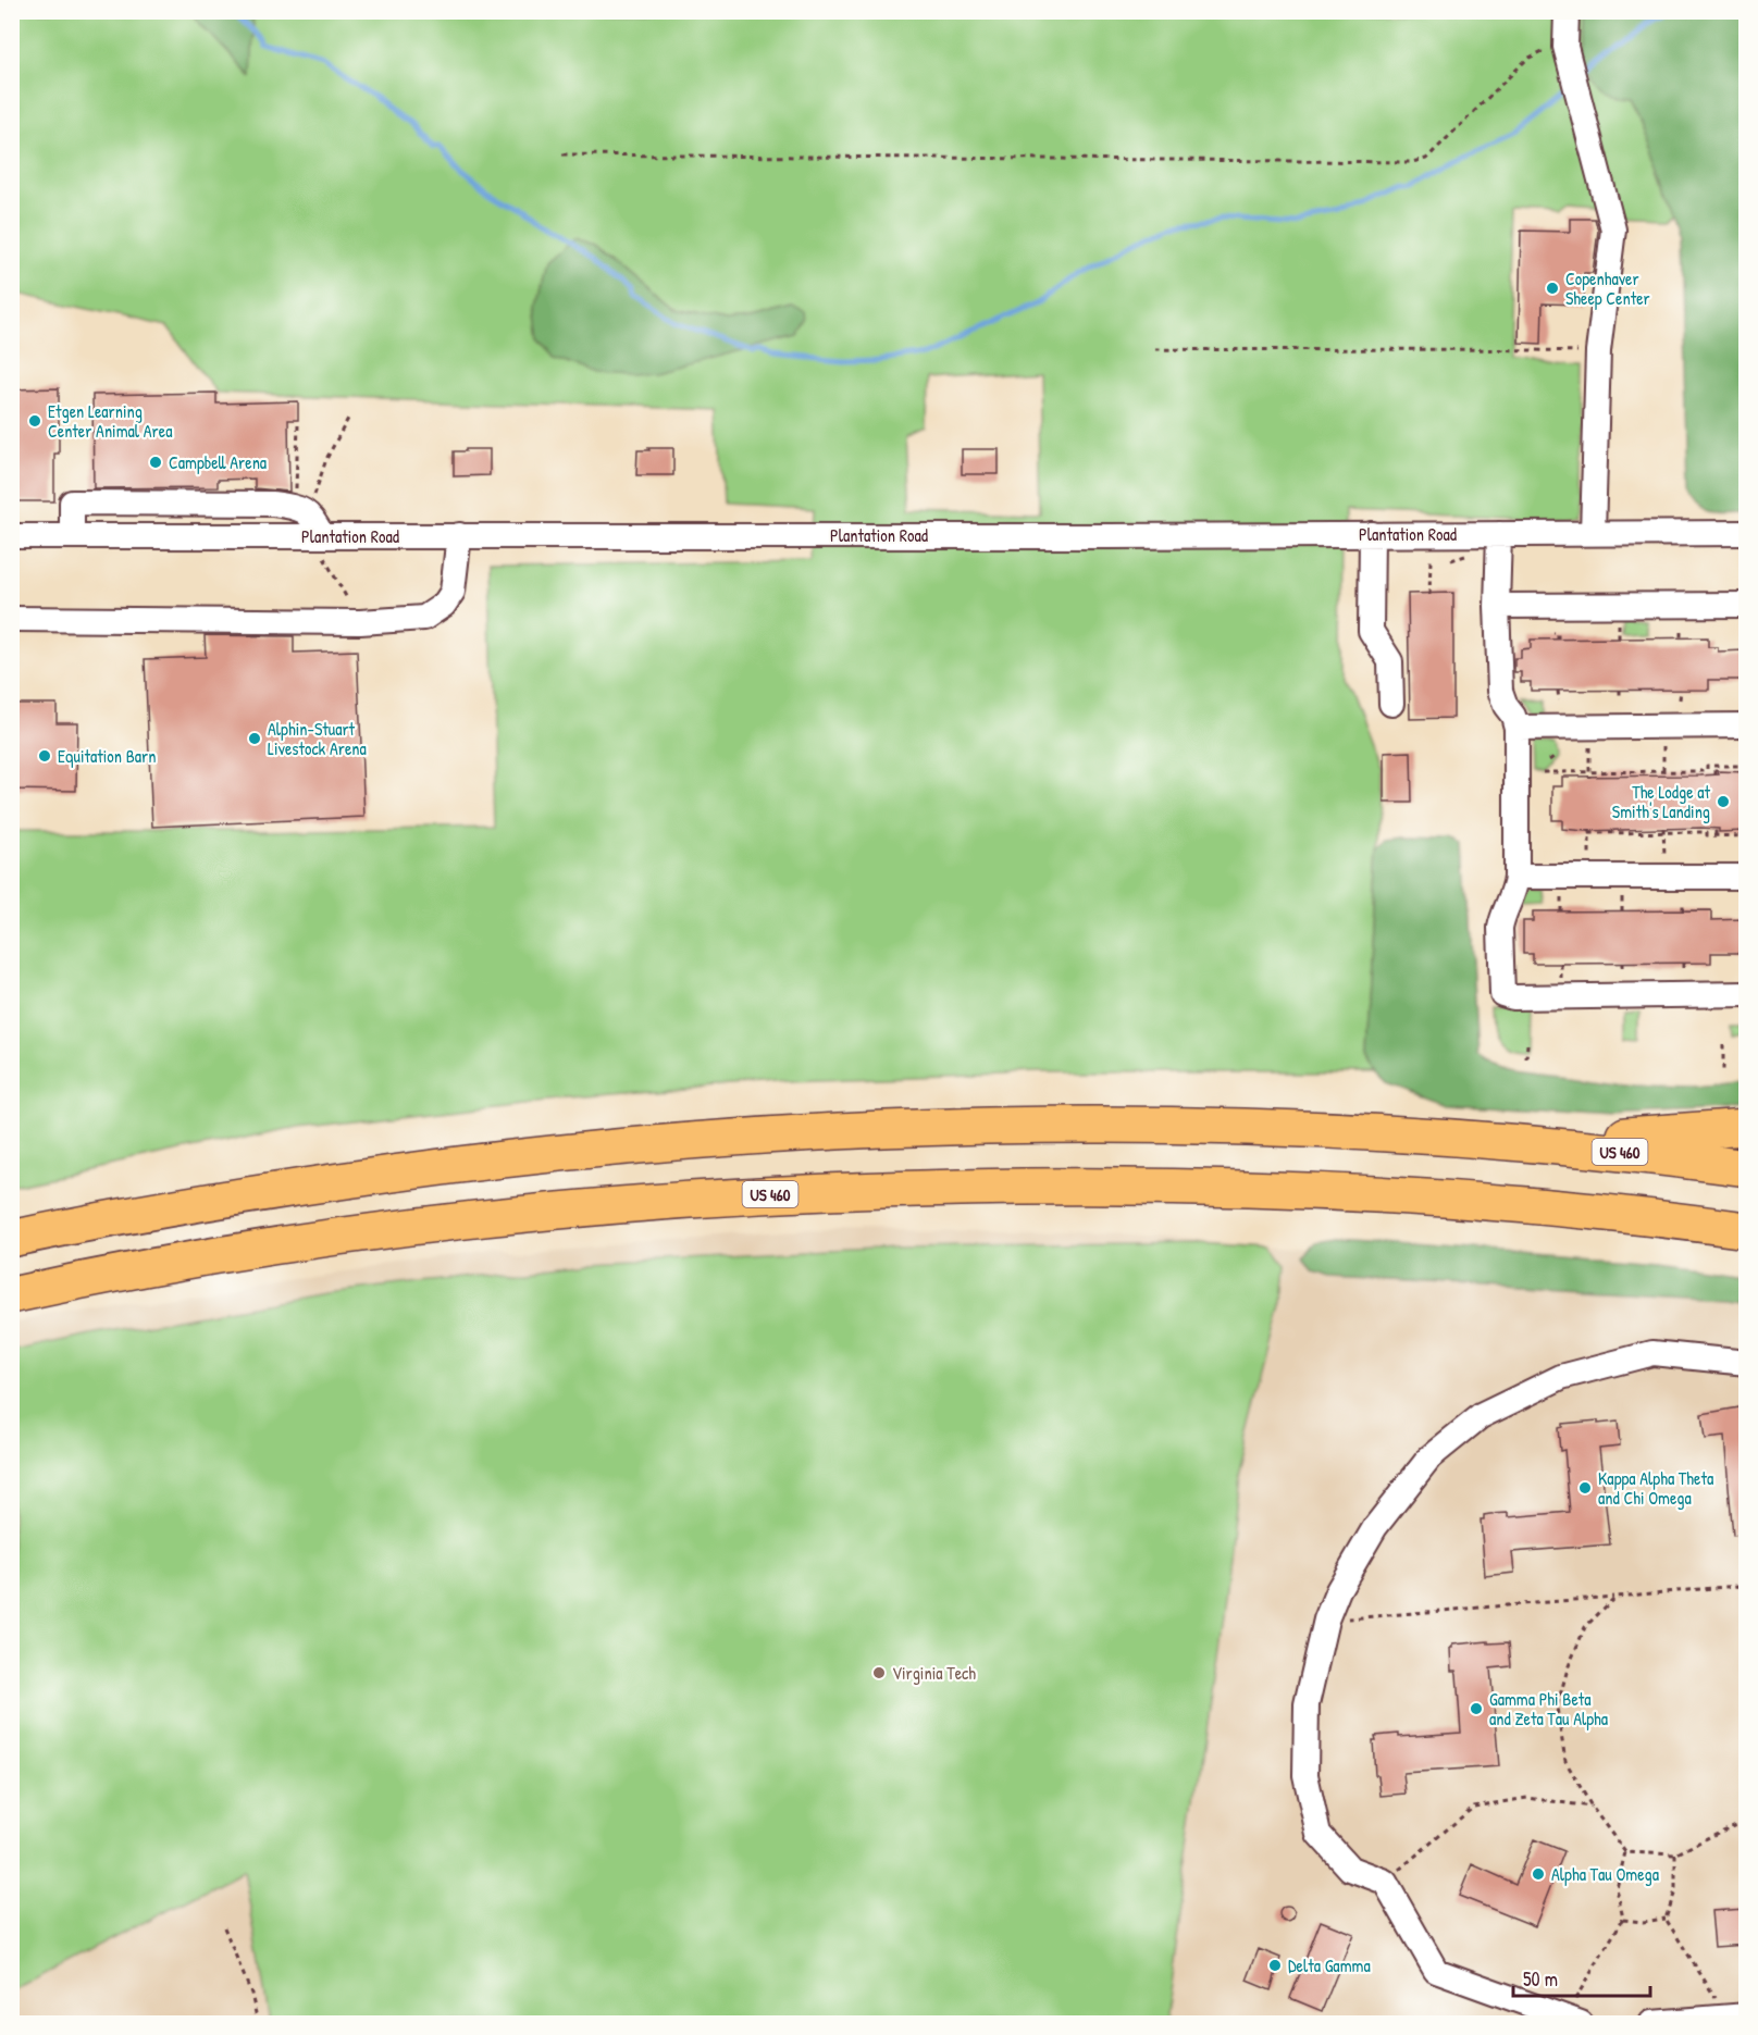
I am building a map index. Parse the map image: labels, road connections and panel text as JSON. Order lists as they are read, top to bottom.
{
  "streets": {
    "highway": ["US 460"],
    "street": ["Plantation Road"]
  },
  "places": [
    "Copenhaver Sheep Center",
    "Etgen Learning Center Animal Area",
    "Campbell Arena",
    "Alphin-Stuart Livestock Arena",
    "Equitation Barn",
    "The Lodge at Smith's Landing",
    "Kappa Alpha Theta and Chi Omega",
    "Virginia Tech",
    "Gamma Phi Beta and Zeta Tau Alpha",
    "Alpha Tau Omega",
    "Delta Gamma"
  ],
  "scale_bar": "50 m"
}
